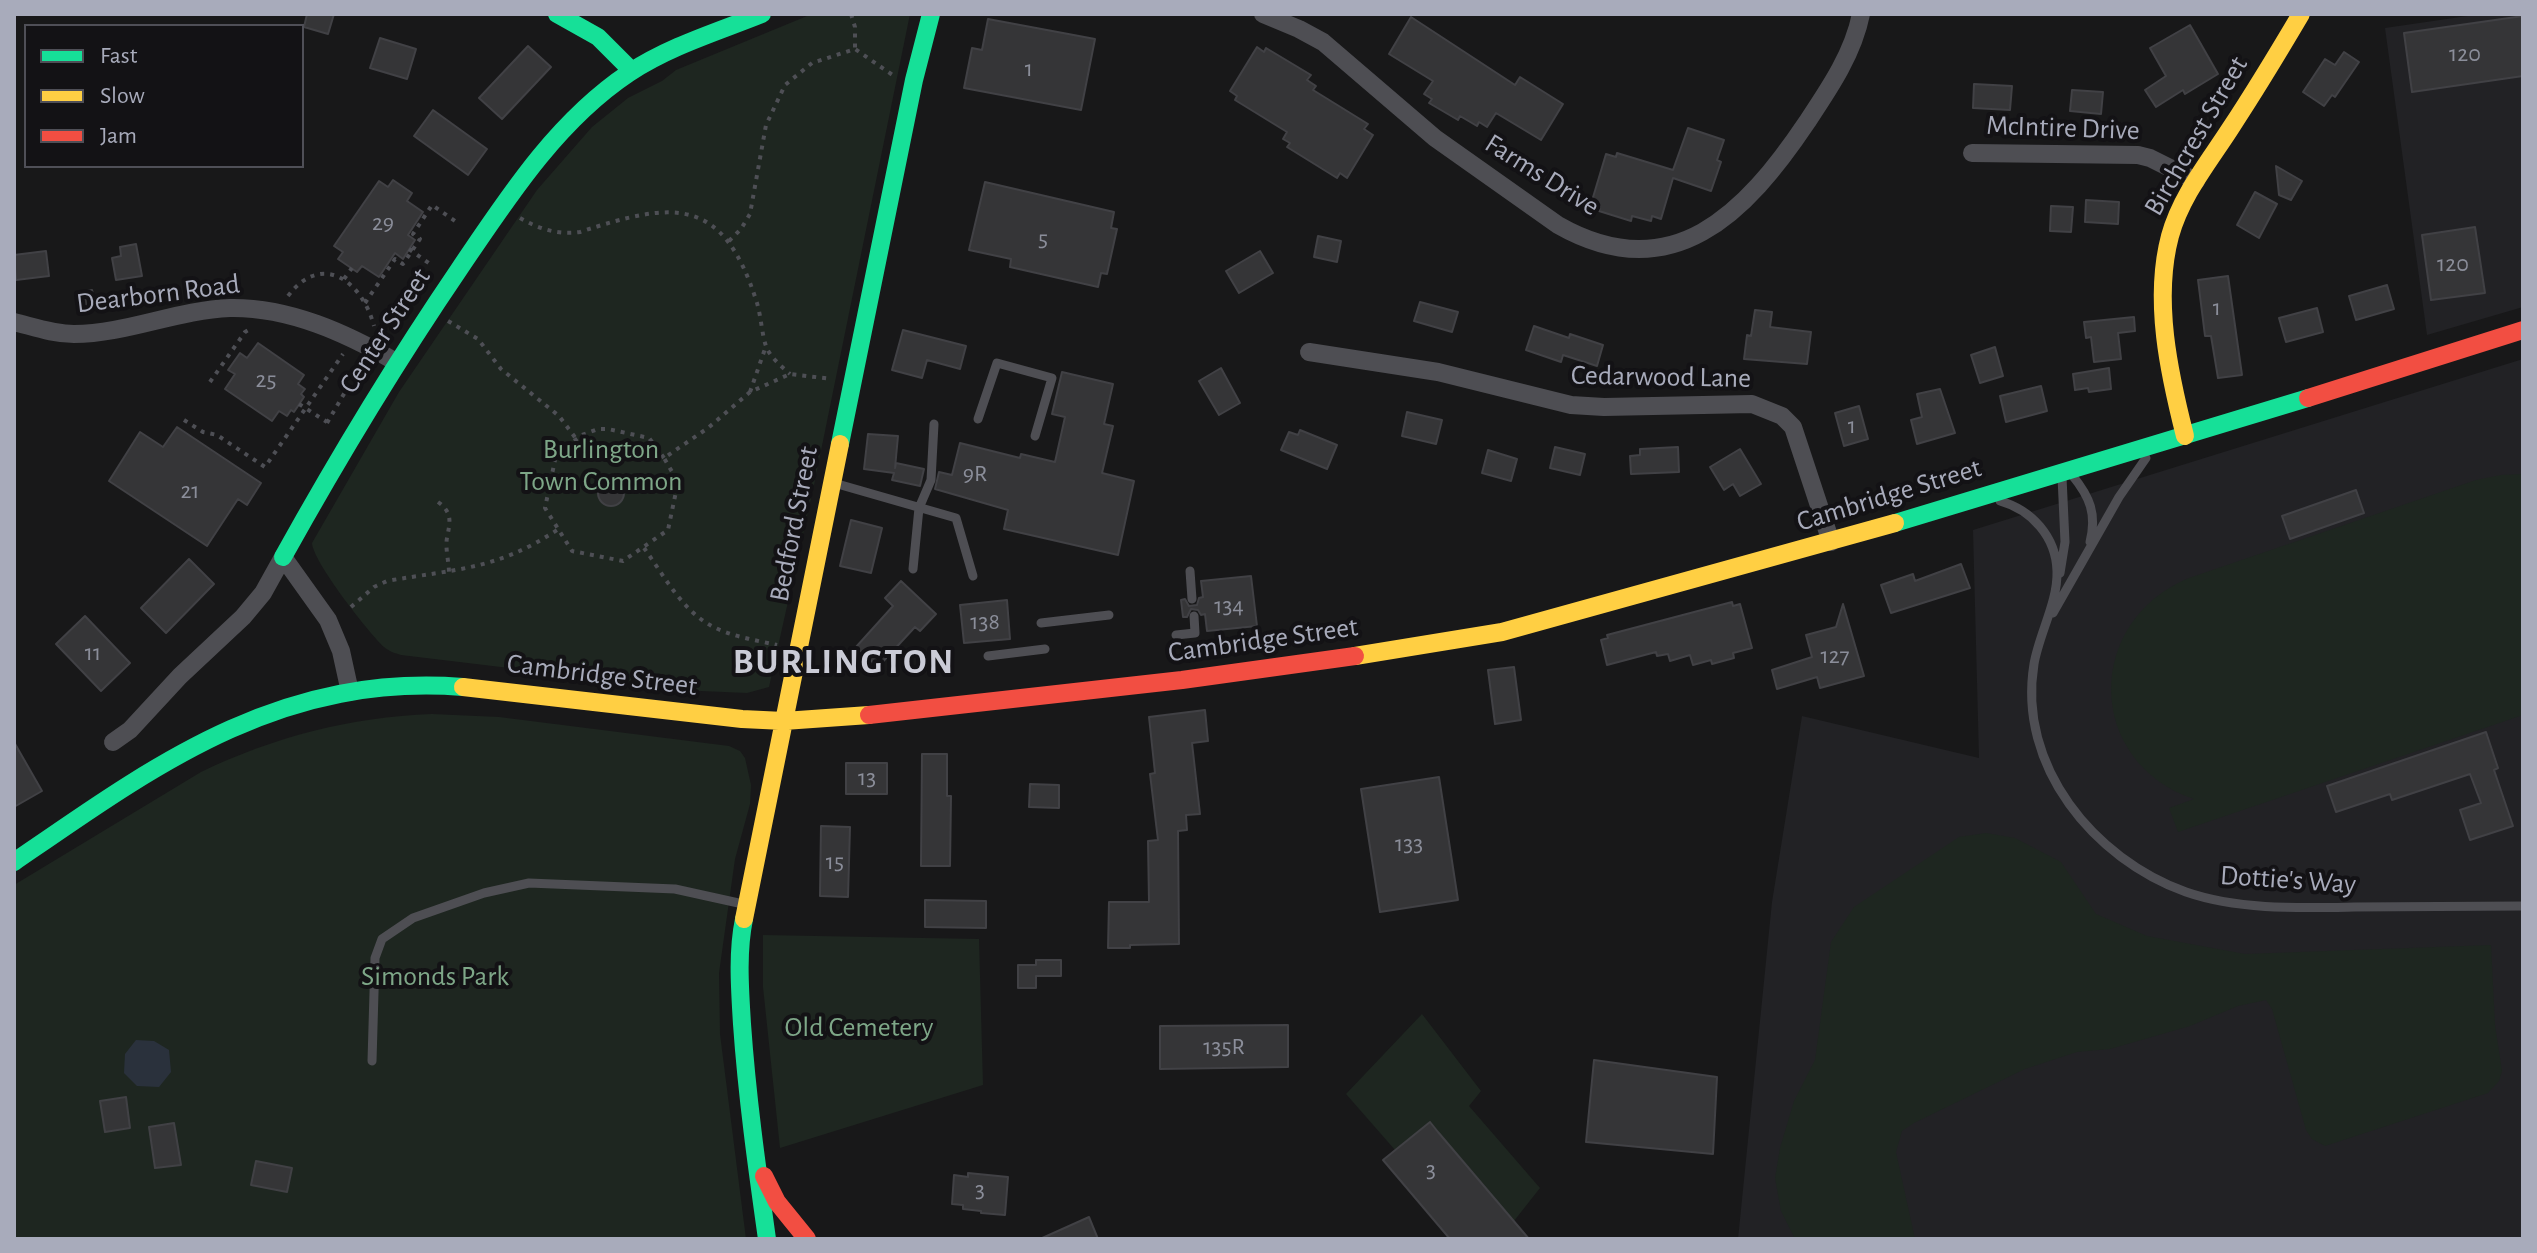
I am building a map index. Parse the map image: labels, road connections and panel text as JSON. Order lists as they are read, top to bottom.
{
  "streets": {
    "main road": [
      "Birchcrest Street",
      "Center Street",
      "Cambridge Street",
      "Bedford Street"
    ],
    "street": [
      "McIntire Drive",
      "Farms Drive",
      "Dearborn Road",
      "Cedarwood Lane"
    ],
    "lane": ["Dottie's Way"]
  },
  "crossings": [
    ["McIntire Drive", "Birchcrest Street"],
    ["Birchcrest Street", "Cambridge Street"],
    ["Dearborn Road", "Center Street"],
    ["Cedarwood Lane", "Cambridge Street"],
    ["Cambridge Street", "Bedford Street"],
    ["Cambridge Street", "Dottie's Way"]
  ],
  "districts": ["BURLINGTON"],
  "parks": ["Burlington Town Common", "Simonds Park", "Old Cemetery"],
  "house_numbers": [
    "120",
    "1",
    "29",
    "5",
    "120",
    "1",
    "25",
    "1",
    "9R",
    "21",
    "134",
    "138",
    "11",
    "127",
    "13",
    "133",
    "15",
    "135R",
    "3",
    "3"
  ],
  "legend": ["Fast", "Slow", "Jam"]
}
